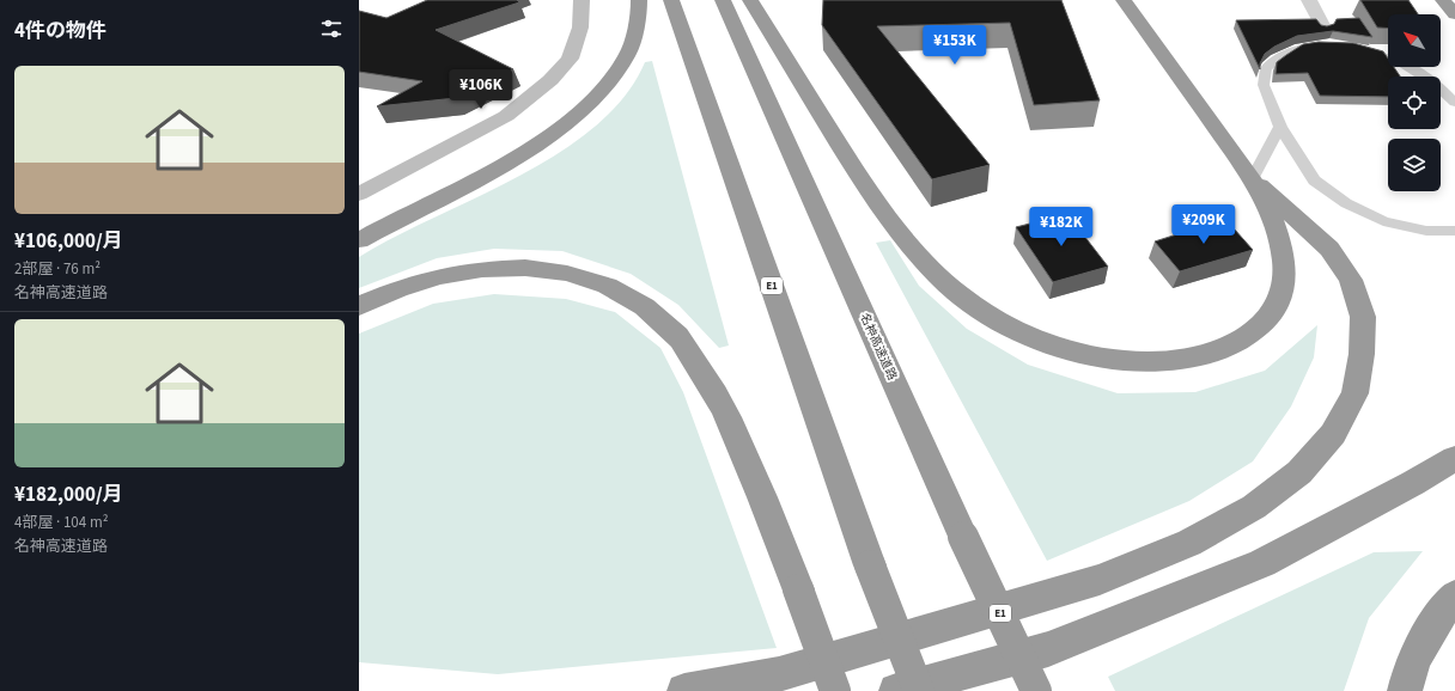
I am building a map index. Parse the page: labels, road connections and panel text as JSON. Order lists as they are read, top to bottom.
{
  "streets": {
    "highway": ["E1", "名神高速道路"]
  },
  "north": "top left",
  "page": {
    "heading": "4件の物件",
    "price": [
      "¥153K",
      "¥106K",
      "¥209K",
      "¥182K"
    ],
    "list": [
      {
        "name": "¥106,000/月",
        "note": "2部屋 · 76 m² · 名神高速道路"
      },
      {
        "name": "¥182,000/月",
        "note": "4部屋 · 104 m² · 名神高速道路"
      }
    ]
  }
}
